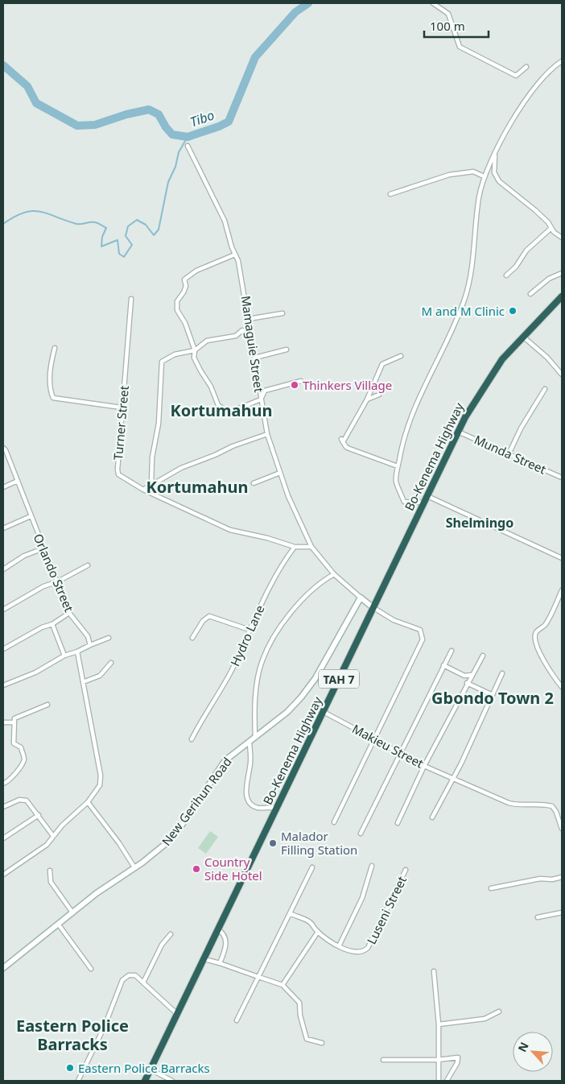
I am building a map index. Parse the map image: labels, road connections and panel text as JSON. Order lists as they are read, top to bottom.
{
  "streets": {
    "highway": ["Bo-Kenema Highway", "TAH 7"],
    "street": [
      "Mamaguie Street",
      "Turner Street",
      "Munda Street",
      "Orlando Street",
      "Hydro Lane",
      "Makieu Street",
      "New Gerihun Road",
      "Luseni Street"
    ]
  },
  "crossings": [
    ["Mamaguie Street", "New Gerihun Road"],
    ["Turner Street", "Hydro Lane"],
    ["Munda Street", "Bo-Kenema Highway"],
    ["Bo-Kenema Highway", "Makieu Street"]
  ],
  "districts": [
    "Kortumahun",
    "Kortumahun",
    "Shelmingo",
    "Gbondo Town 2",
    "Eastern Police Barracks"
  ],
  "water": ["Tibo"],
  "places": [
    "M and M Clinic",
    "Thinkers Village",
    "Malador Filling Station",
    "Country Side Hotel",
    "Eastern Police Barracks"
  ],
  "scale_bar": "100 m",
  "north": "top left"
}
